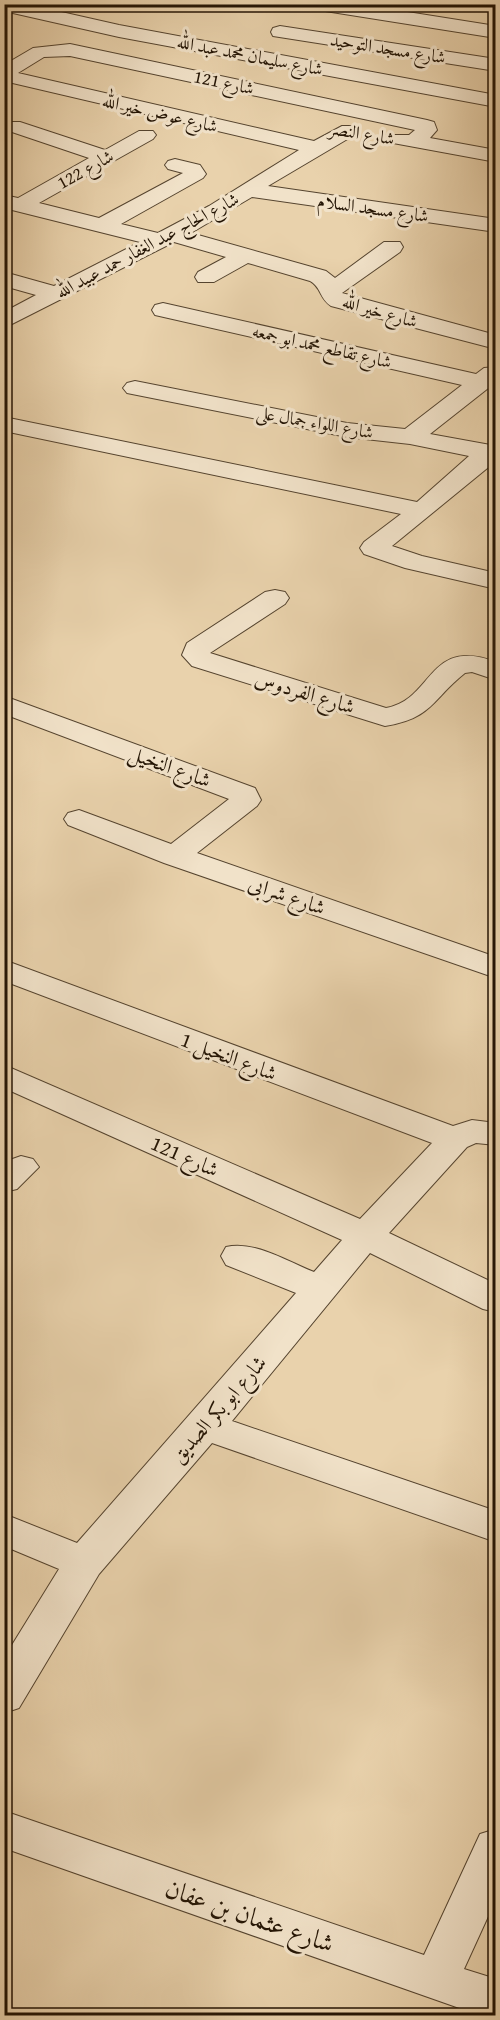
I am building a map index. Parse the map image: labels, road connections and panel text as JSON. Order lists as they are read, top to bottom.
{
  "streets": {
    "street": [
      "شارع مسجد التوحيد",
      "شارع سليمان محمد عبد الله",
      "شارع 121",
      "شارع عوض خير الله",
      "شارع النصر",
      "شارع 122",
      "شارع مسجد السلام",
      "شارع الحاج عبد الغفار حمد عبيد الله",
      "شارع خير الله",
      "شارع تقاطع محمد ابو جمعه",
      "شارع اللواء جمال على",
      "شارع الفردوس",
      "شارع النخيل",
      "شارع شرابى",
      "شارع النخيل 1",
      "شارع ابو بكر الصديق",
      "شارع عثمان بن عفان"
    ]
  },
  "crossings": [
    ["شارع 121", "شارع عوض خير الله"],
    ["شارع 121", "شارع النصر"],
    ["شارع 121", "شارع ابو بكر الصديق"],
    ["شارع عوض خير الله", "شارع الحاج عبد الغفار حمد عبيد الله"],
    ["شارع النصر", "شارع الحاج عبد الغفار حمد عبيد الله"],
    ["شارع 122", "شارع خير الله"],
    ["شارع مسجد السلام", "شارع الحاج عبد الغفار حمد عبيد الله"],
    ["شارع الحاج عبد الغفار حمد عبيد الله", "شارع خير الله"],
    ["شارع النخيل", "شارع شرابى"],
    ["شارع النخيل 1", "شارع ابو بكر الصديق"]
  ]
}
